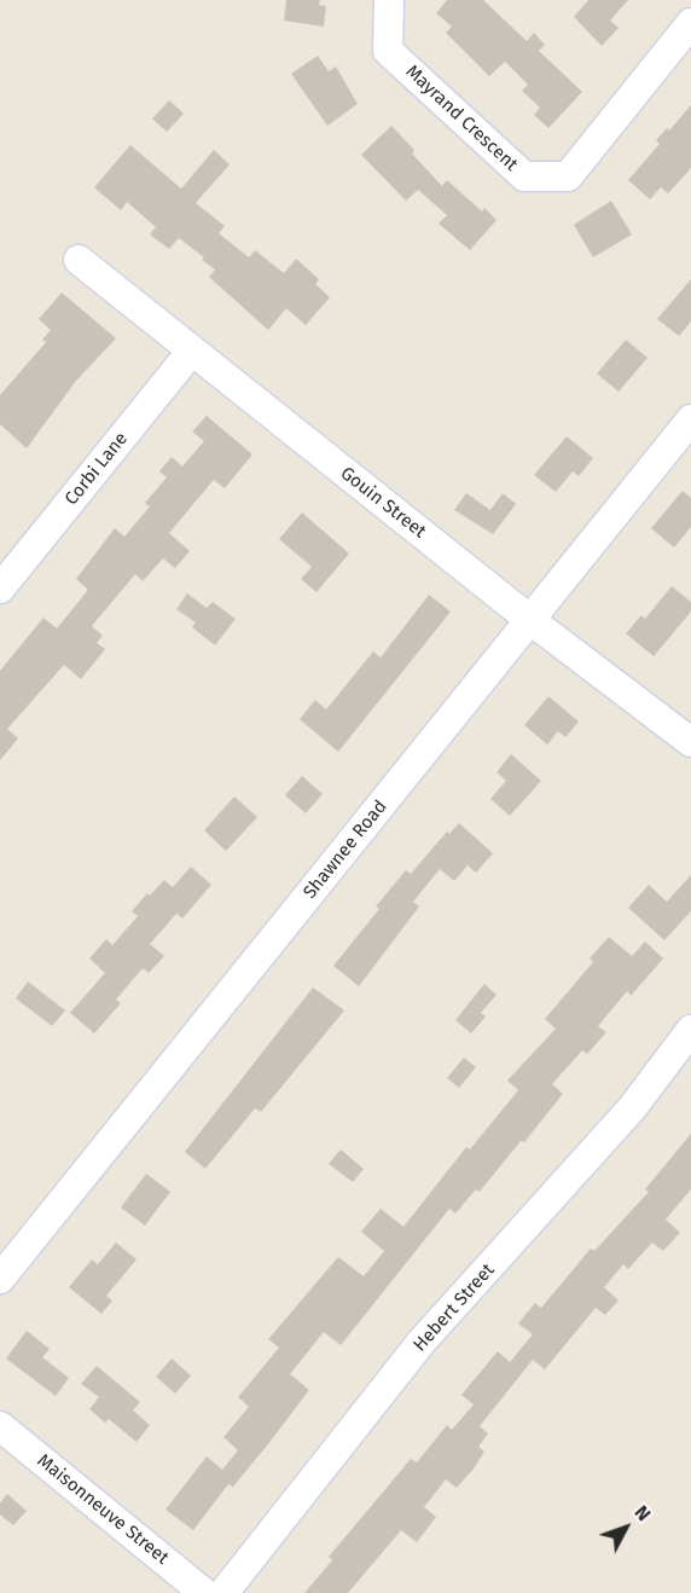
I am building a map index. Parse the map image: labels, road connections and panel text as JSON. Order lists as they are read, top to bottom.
{
  "streets": {
    "street": [
      "Mayrand Crescent",
      "Corbi Lane",
      "Gouin Street",
      "Shawnee Road",
      "Hebert Street",
      "Maisonneuve Street"
    ]
  },
  "crossings": [
    ["Corbi Lane", "Gouin Street"],
    ["Gouin Street", "Shawnee Road"]
  ],
  "north": "top right"
}
